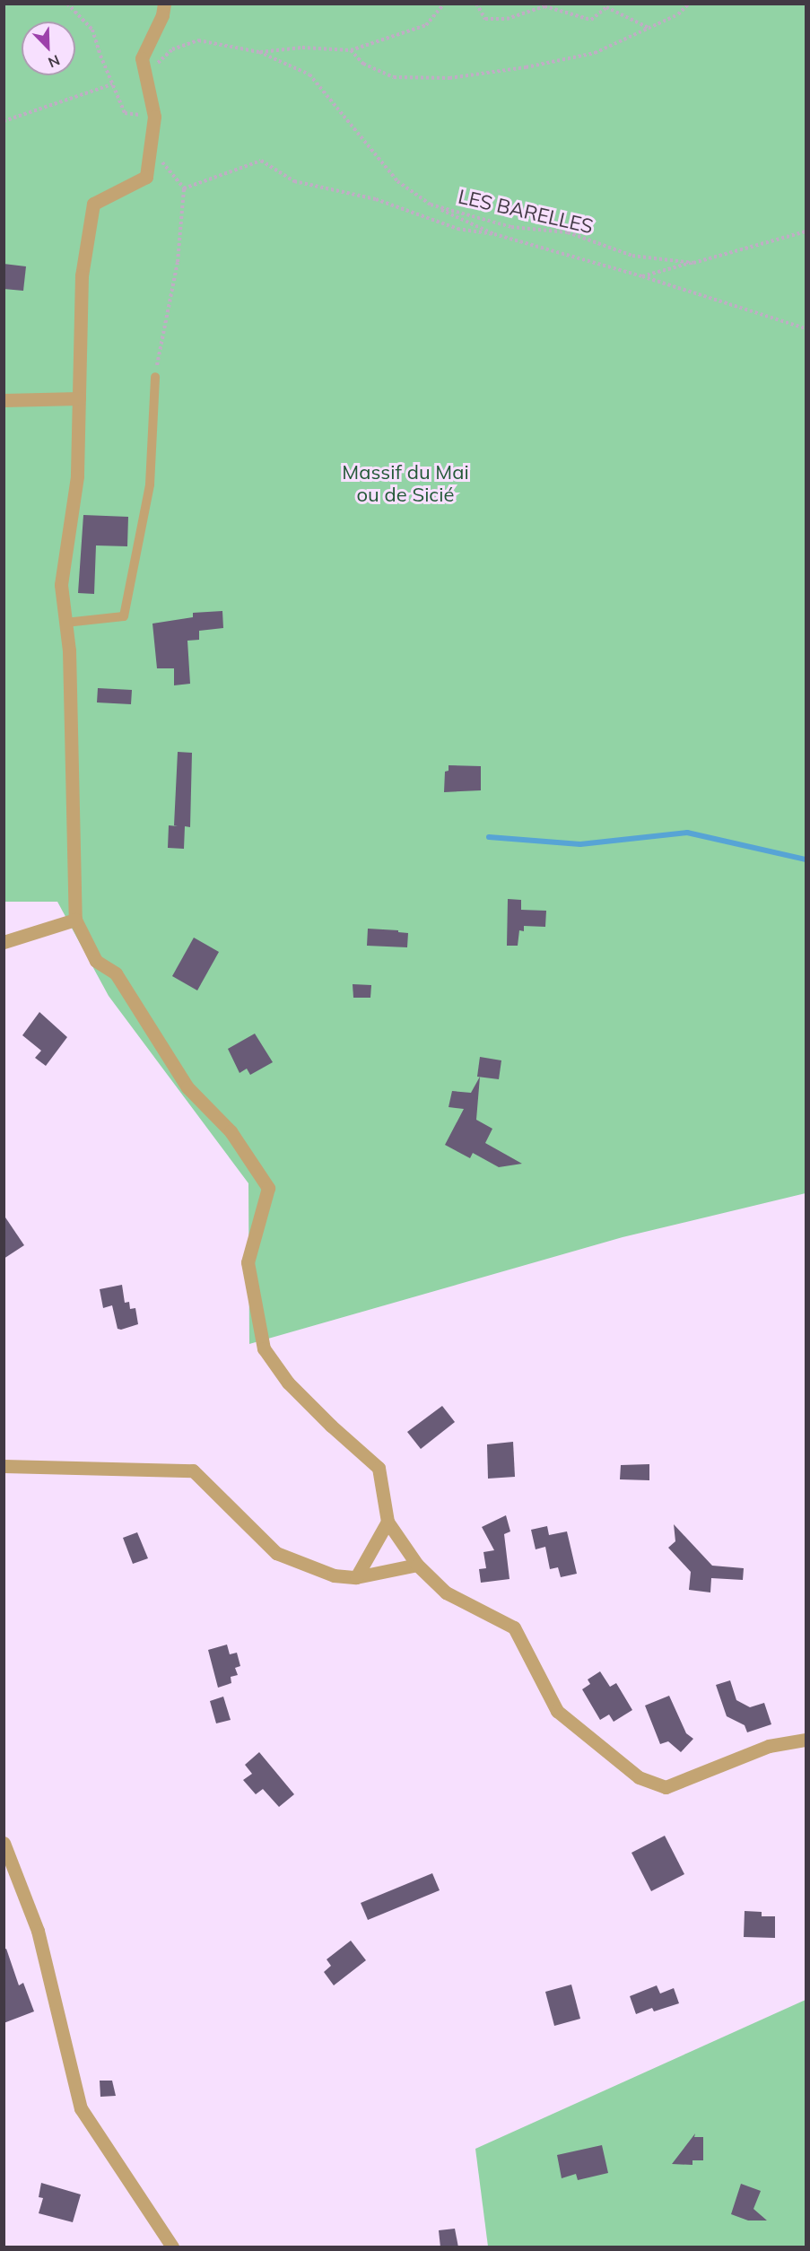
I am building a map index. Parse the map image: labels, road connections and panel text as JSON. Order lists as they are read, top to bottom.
{
  "streets": {
    "path": ["LES BARELLES"]
  },
  "parks": ["Massif du Mai ou de Sicié"],
  "north": "bottom right"
}
